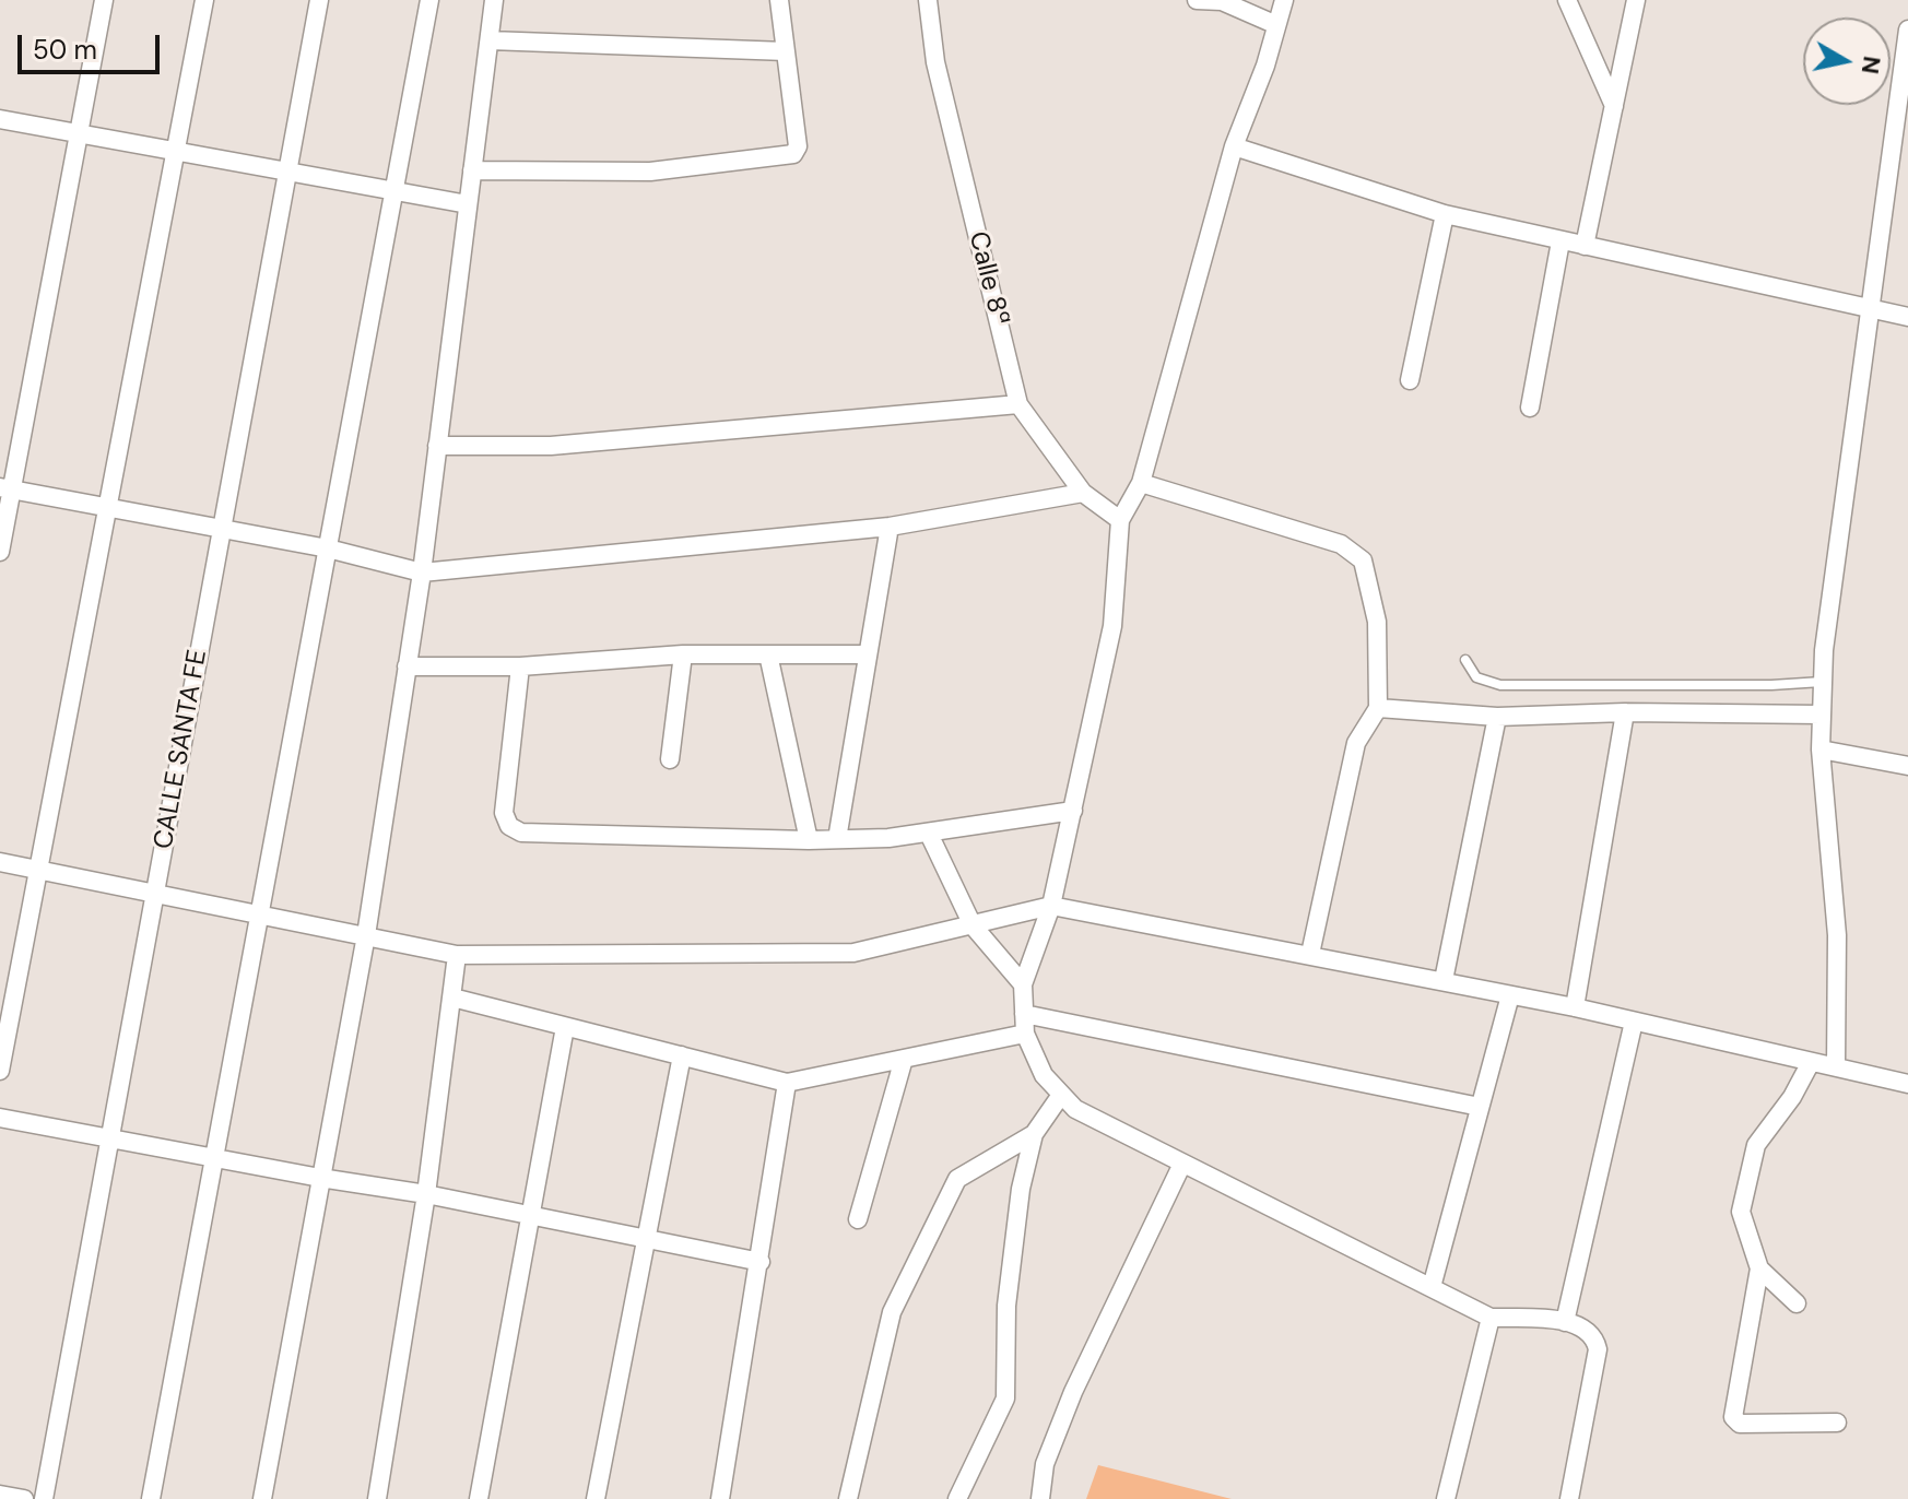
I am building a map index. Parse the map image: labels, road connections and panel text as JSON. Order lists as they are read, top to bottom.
{
  "streets": {
    "street": ["Calle 8ª", "CALLE SANTA FE"]
  },
  "scale_bar": "50 m",
  "north": "right"
}
